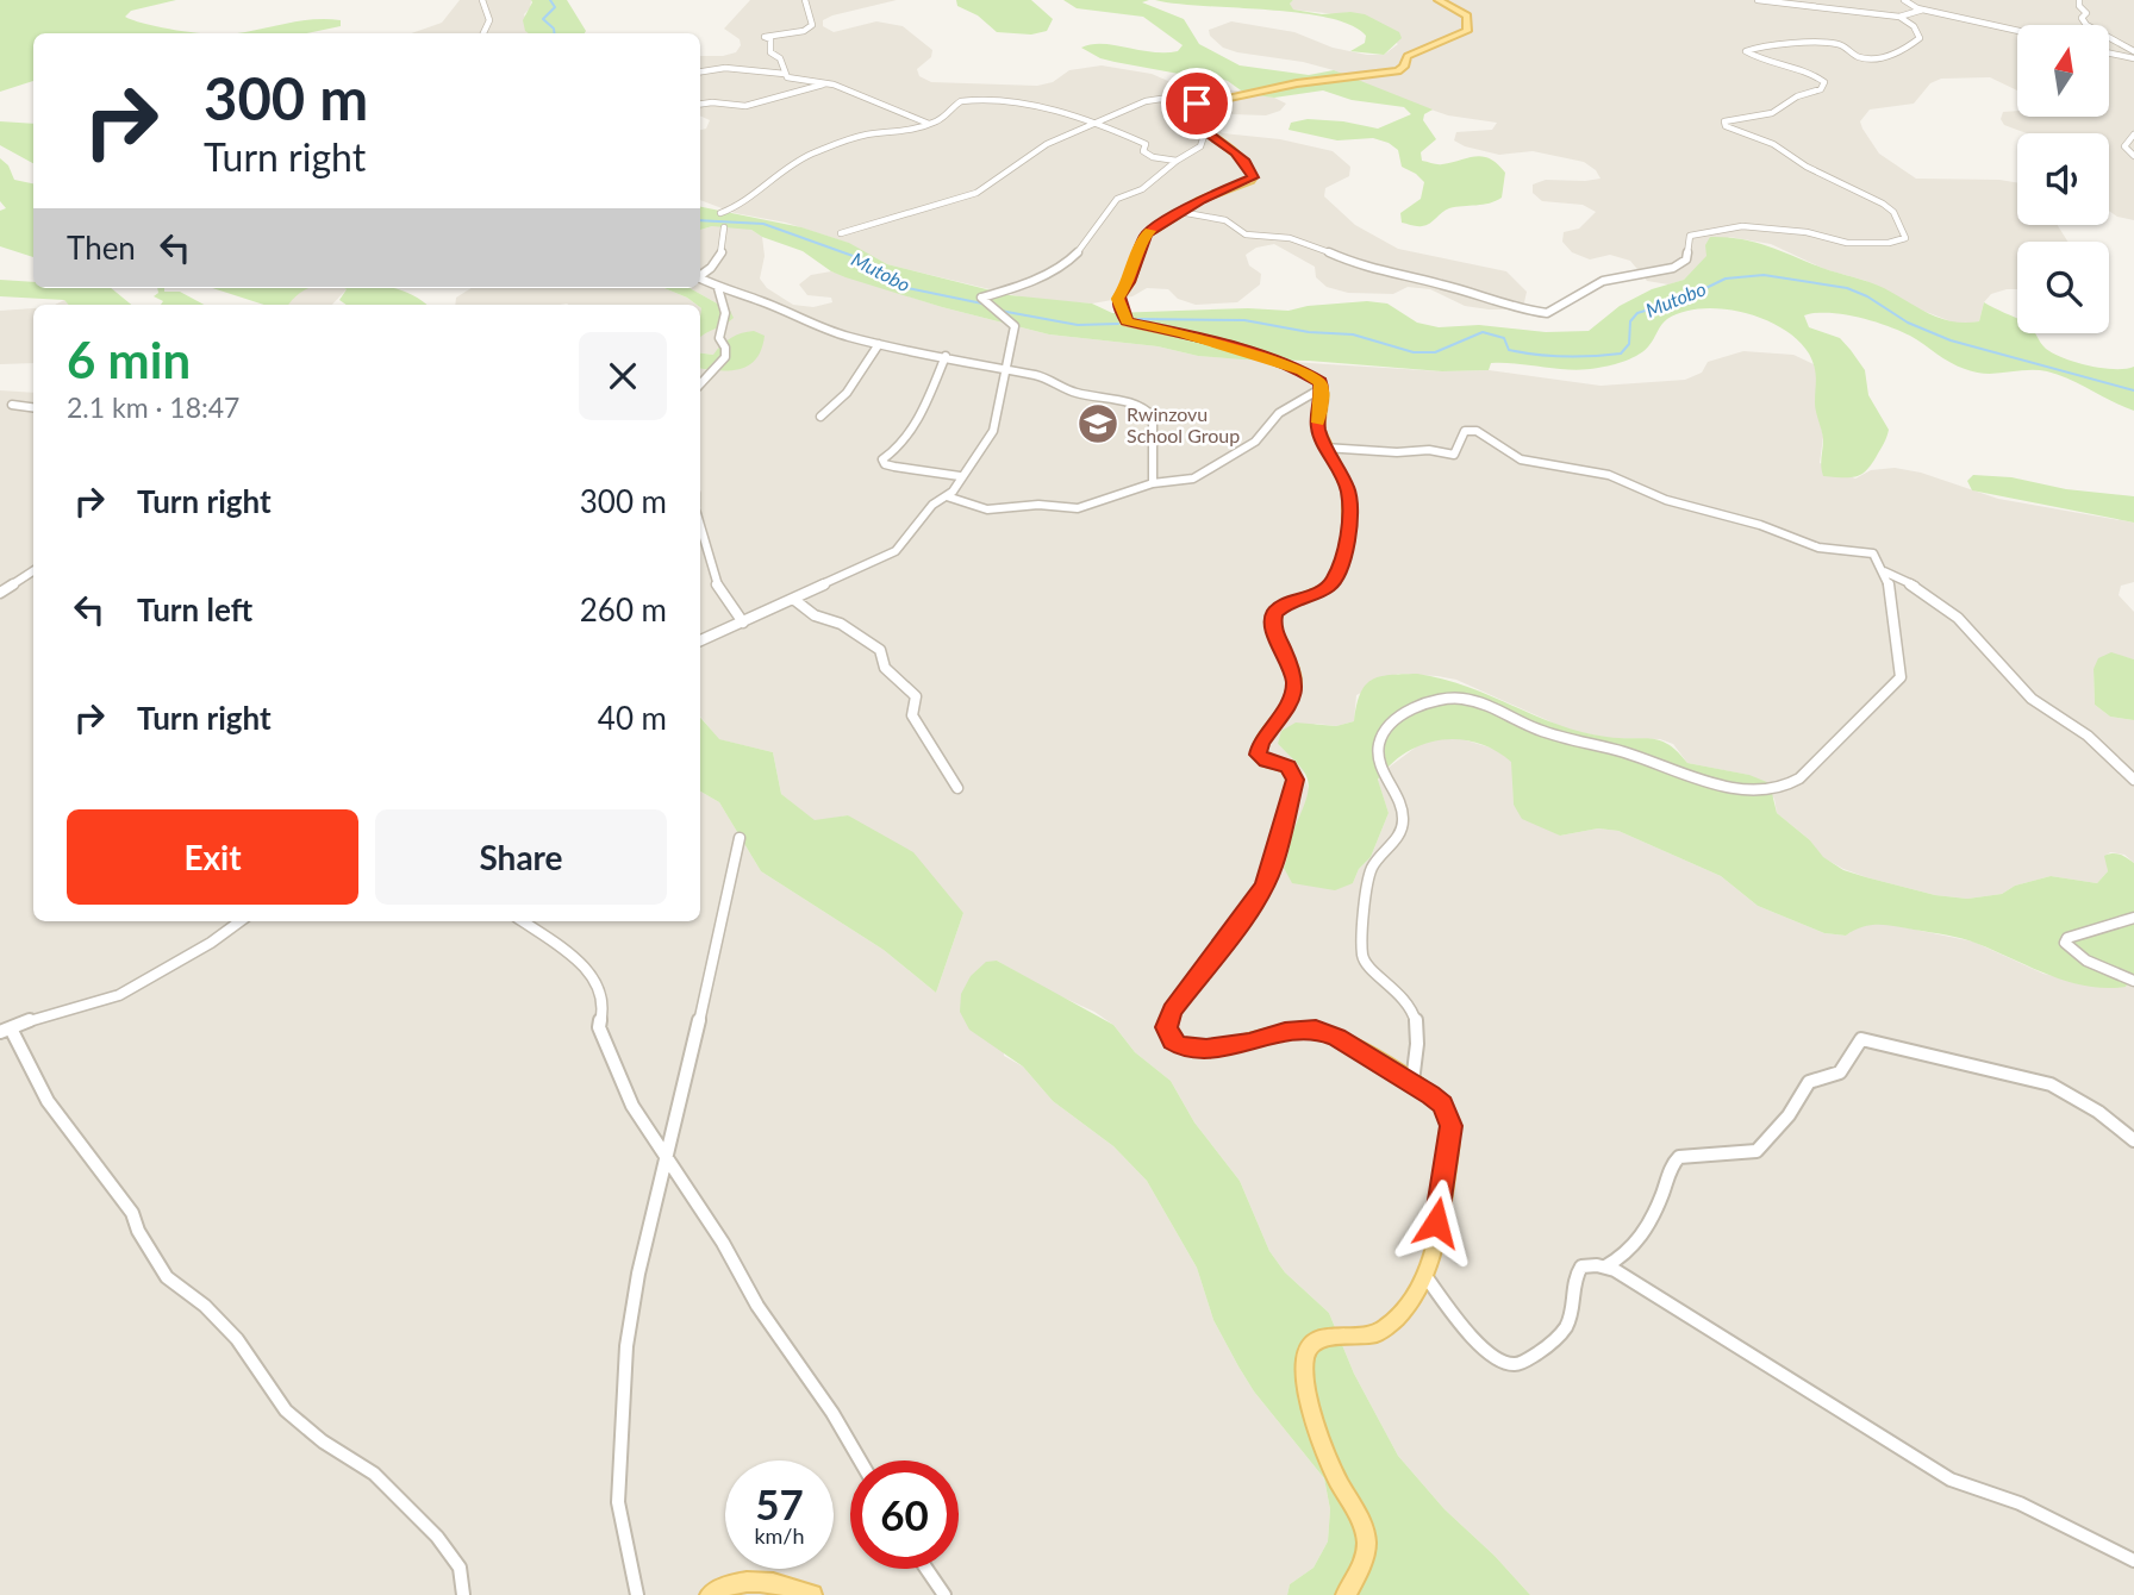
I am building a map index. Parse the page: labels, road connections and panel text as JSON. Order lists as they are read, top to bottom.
{
  "water": ["Mutobo"],
  "places": {
    "school or university": ["Rwinzovu School Group"]
  },
  "north": "top",
  "page": {
    "turn": ["300 m", "Turn right"],
    "then": "Then",
    "heading": ["6 min", "2.1 km · 18:47"],
    "list": [
      {
        "name": "Turn right",
        "value": "300 m"
      },
      {
        "name": "Turn left",
        "value": "260 m"
      },
      {
        "name": "Turn right",
        "value": "40 m"
      }
    ],
    "buttons": ["Exit", "Share"],
    "speed": "57 km/h",
    "limit": "60"
  }
}
